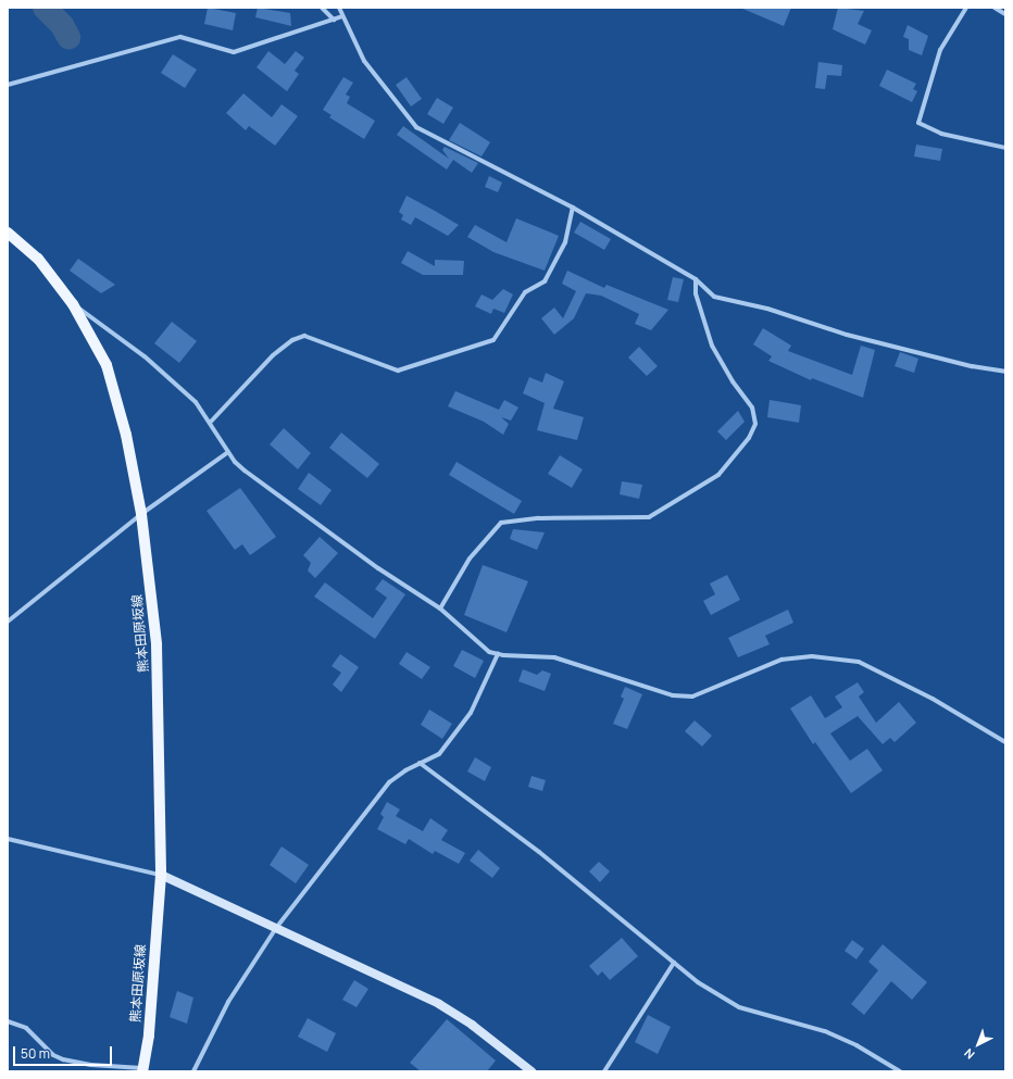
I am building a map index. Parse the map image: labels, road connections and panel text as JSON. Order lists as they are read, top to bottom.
{
  "streets": {
    "main road": ["熊本田原坂線"]
  },
  "scale_bar": "50 m",
  "north": "bottom left"
}
